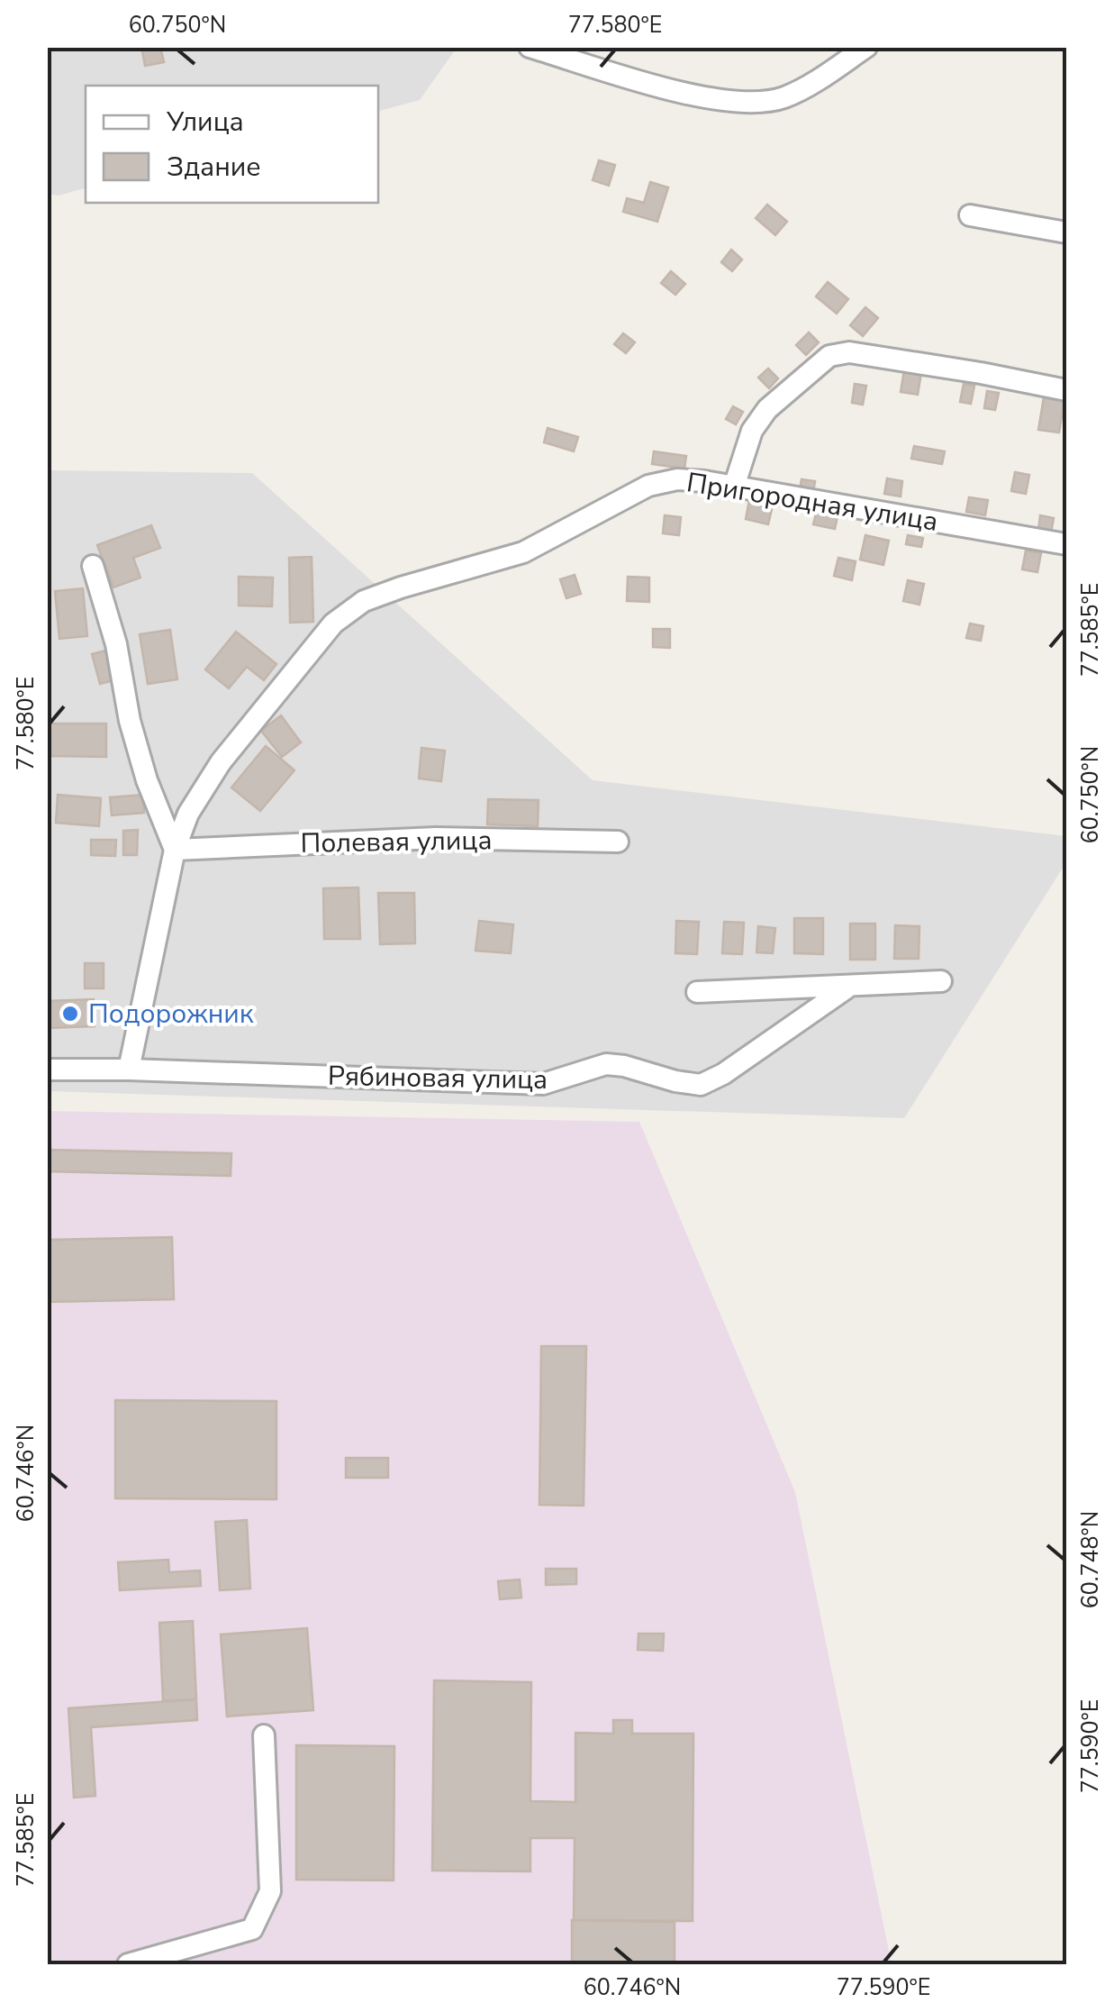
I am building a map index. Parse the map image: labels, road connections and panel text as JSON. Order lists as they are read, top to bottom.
{
  "streets": {
    "lane": ["Пригородная улица", "Полевая улица", "Рябиновая улица"]
  },
  "crossings": [
    ["Пригородная улица", "Полевая улица"],
    ["Пригородная улица", "Рябиновая улица"]
  ],
  "places": ["Подорожник"],
  "legend": ["Улица", "Здание"],
  "coordinates": [
    "60.750°N",
    "77.580°E",
    "77.585°E",
    "60.746°N",
    "60.748°N",
    "77.590°E"
  ]
}
